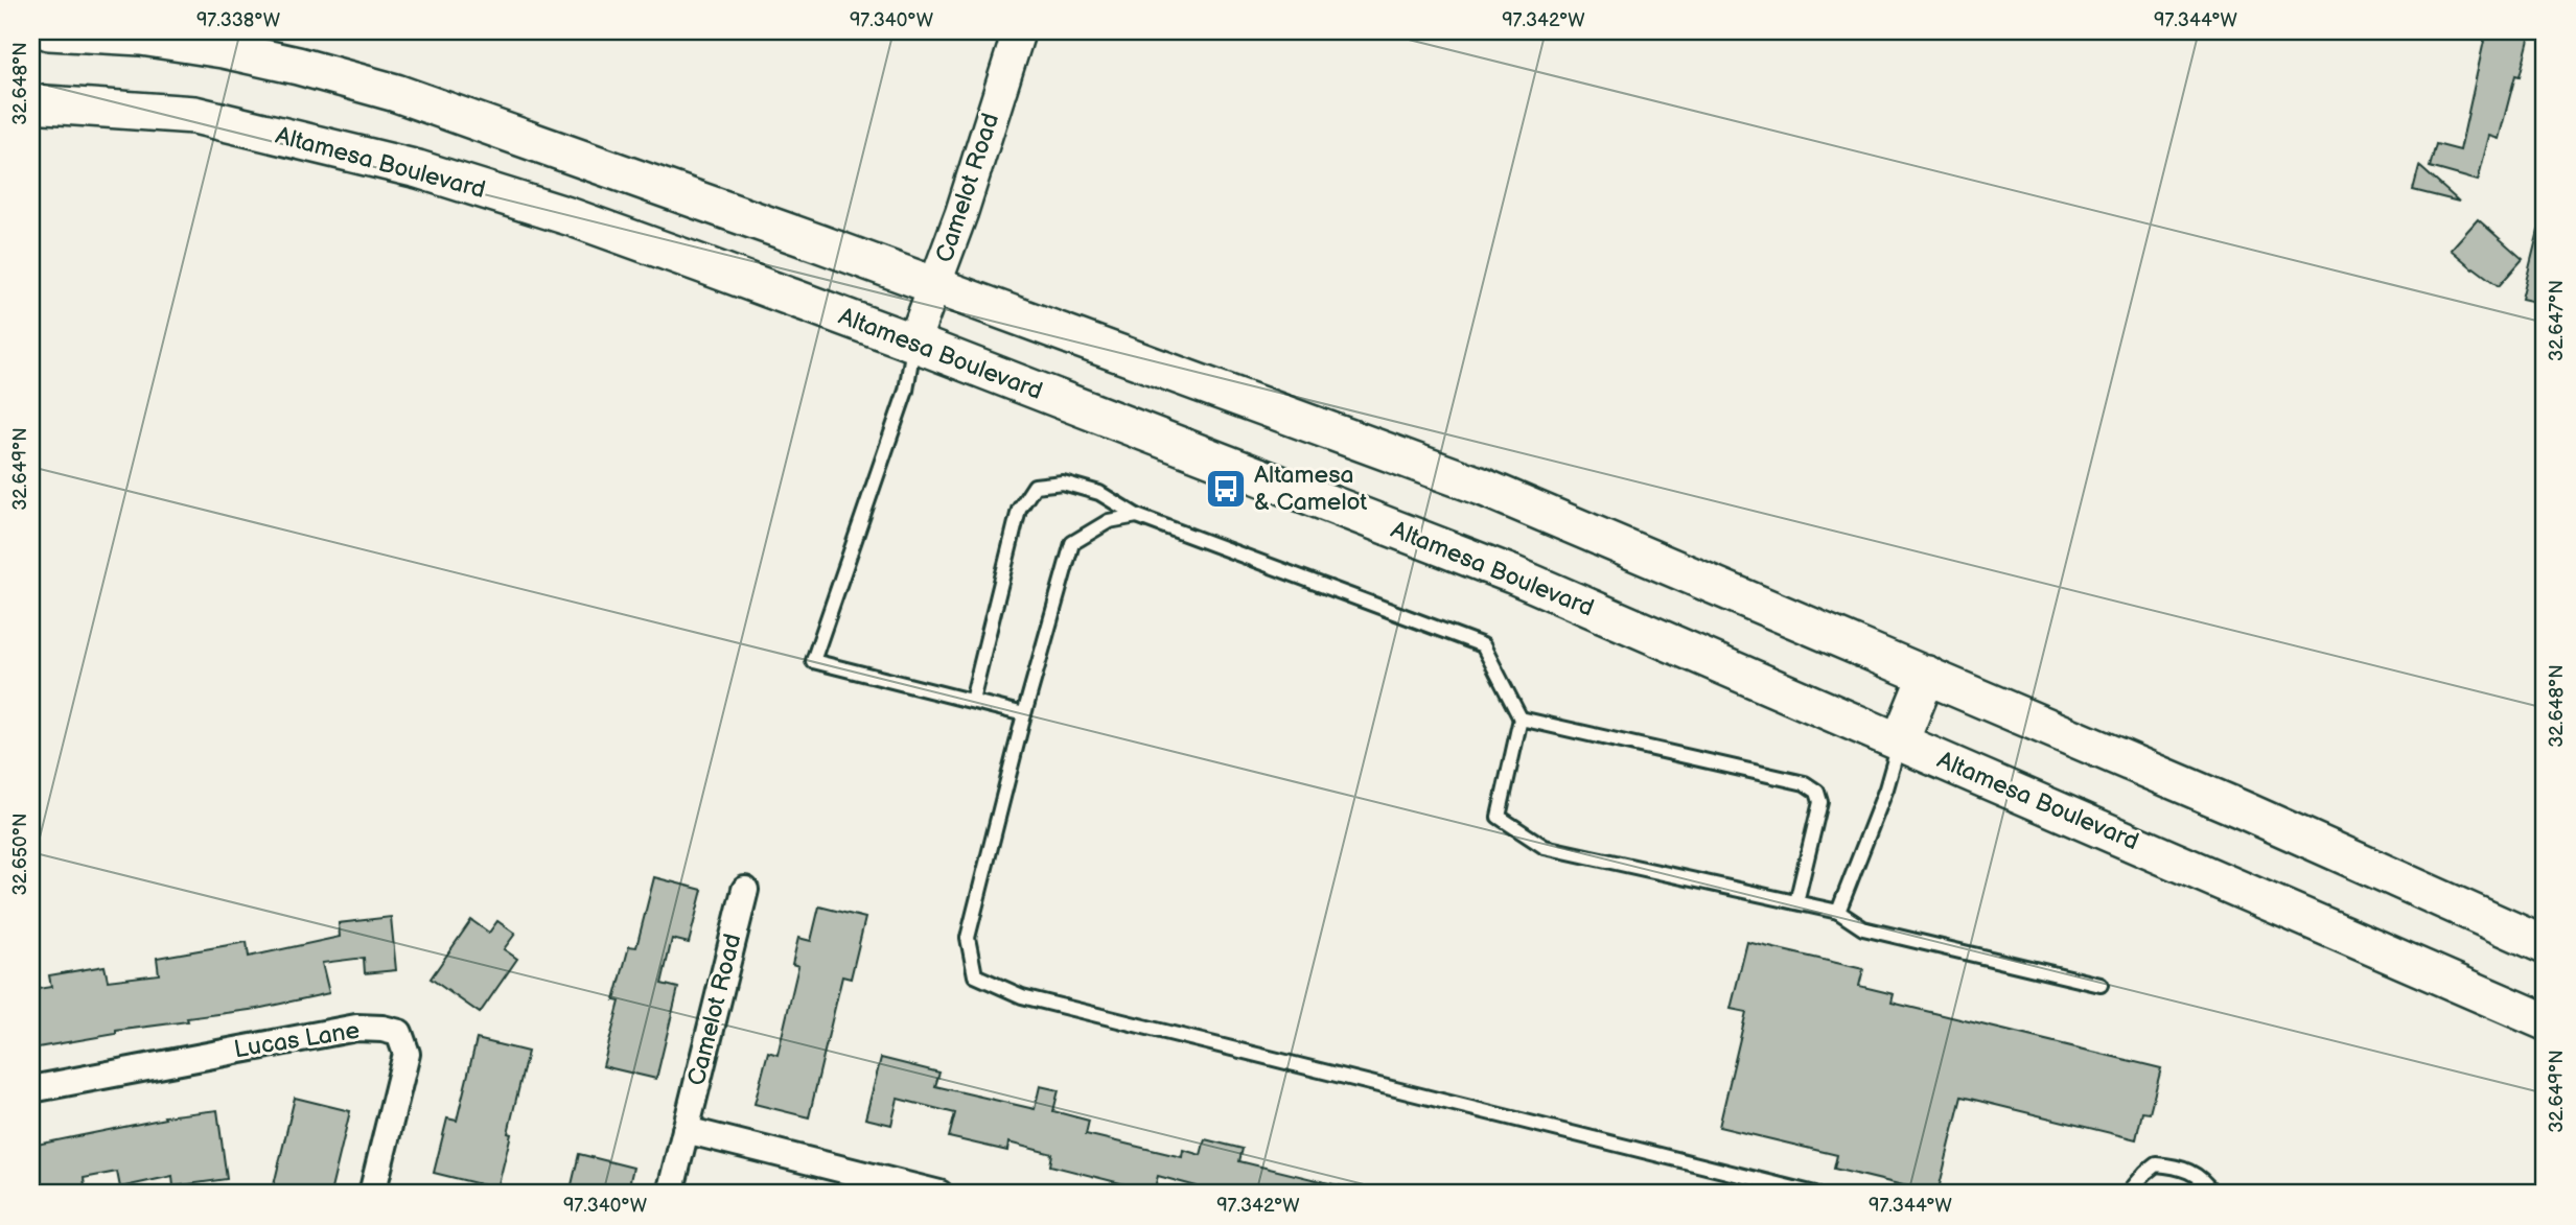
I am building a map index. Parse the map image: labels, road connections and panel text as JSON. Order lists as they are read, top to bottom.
{
  "streets": {
    "main road": ["Altamesa Boulevard"],
    "street": ["Camelot Road", "Lucas Lane"]
  },
  "crossings": [
    ["Altamesa Boulevard", "Camelot Road"]
  ],
  "places": {
    "bus stop": ["Altamesa & Camelot"]
  },
  "coordinates": [
    "97.338°W",
    "97.340°W",
    "97.342°W",
    "97.344°W",
    "32.648°N",
    "32.647°N",
    "32.649°N",
    "32.650°N"
  ]
}
